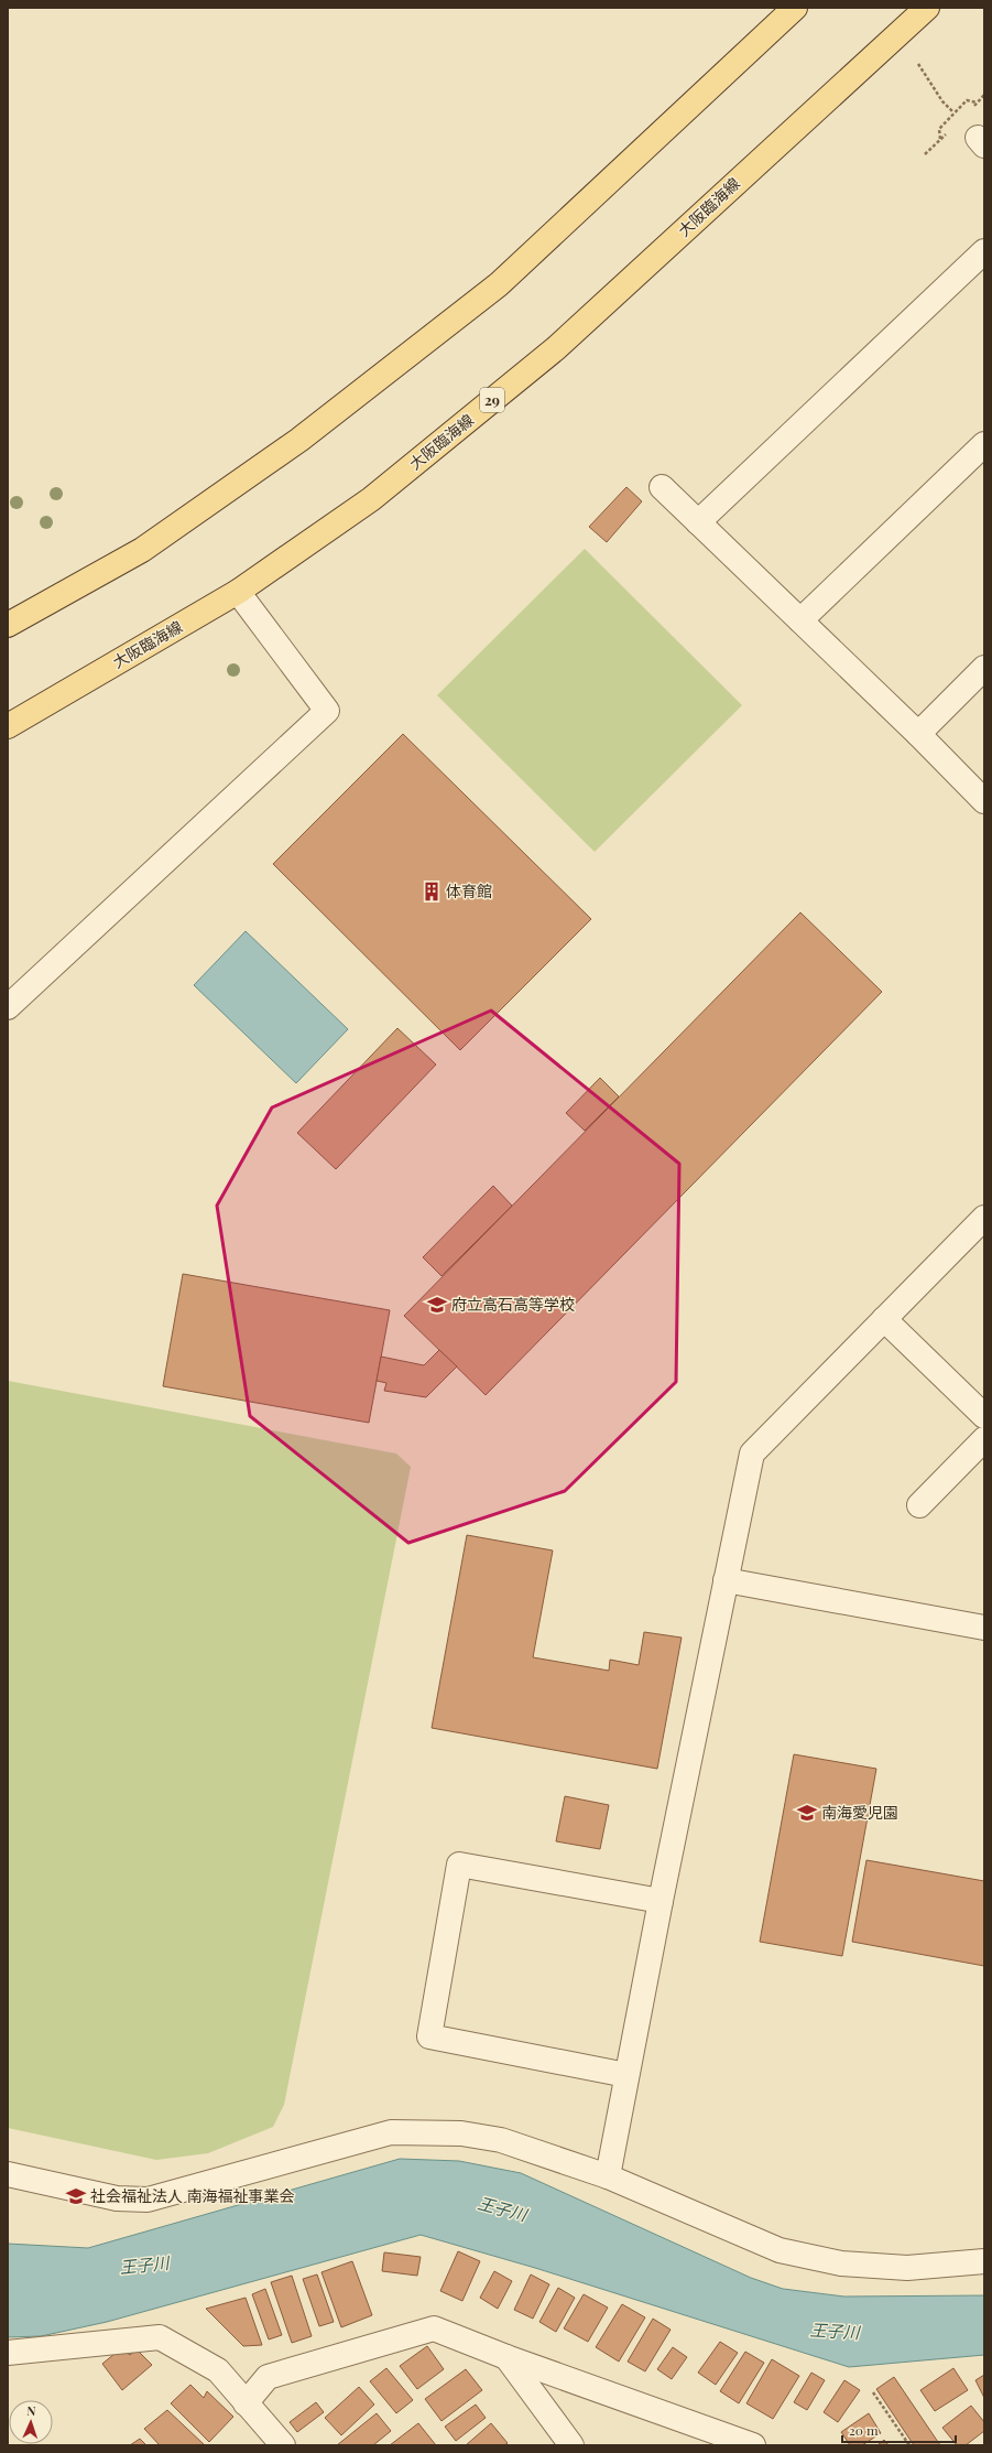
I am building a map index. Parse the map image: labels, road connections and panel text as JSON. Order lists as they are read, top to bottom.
{
  "streets": {
    "main road": ["大阪臨海線", "29"]
  },
  "water": ["王子川"],
  "places": {
    "building": ["体育館"],
    "school or university": ["府立高石高等学校", "南海愛児園", "社会福祉法人 南海福祉事業会"]
  },
  "scale_bar": "20 m",
  "north": "top"
}
